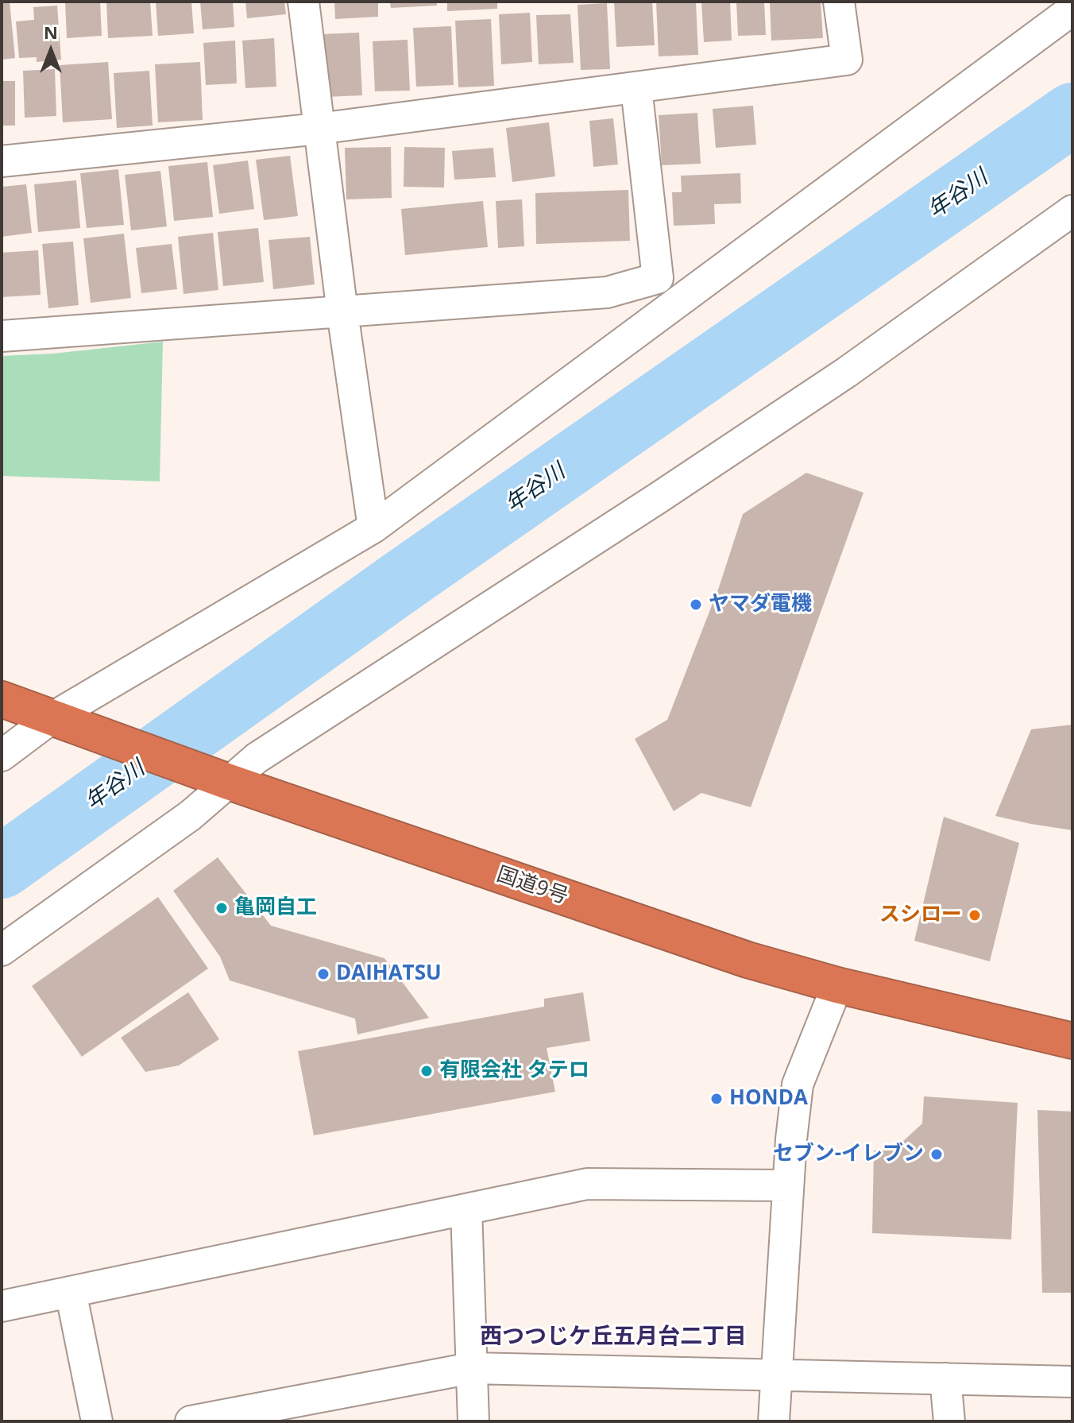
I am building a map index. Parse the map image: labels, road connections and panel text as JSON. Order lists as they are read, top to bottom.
{
  "streets": {
    "highway": ["国道9号"]
  },
  "districts": ["西つつじケ丘五月台二丁目"],
  "water": ["年谷川"],
  "places": [
    "ヤマダ電機",
    "亀岡自工",
    "スシロー",
    "DAIHATSU",
    "有限会社 タテロ",
    "HONDA",
    "セブン-イレブン"
  ],
  "north": "top"
}
